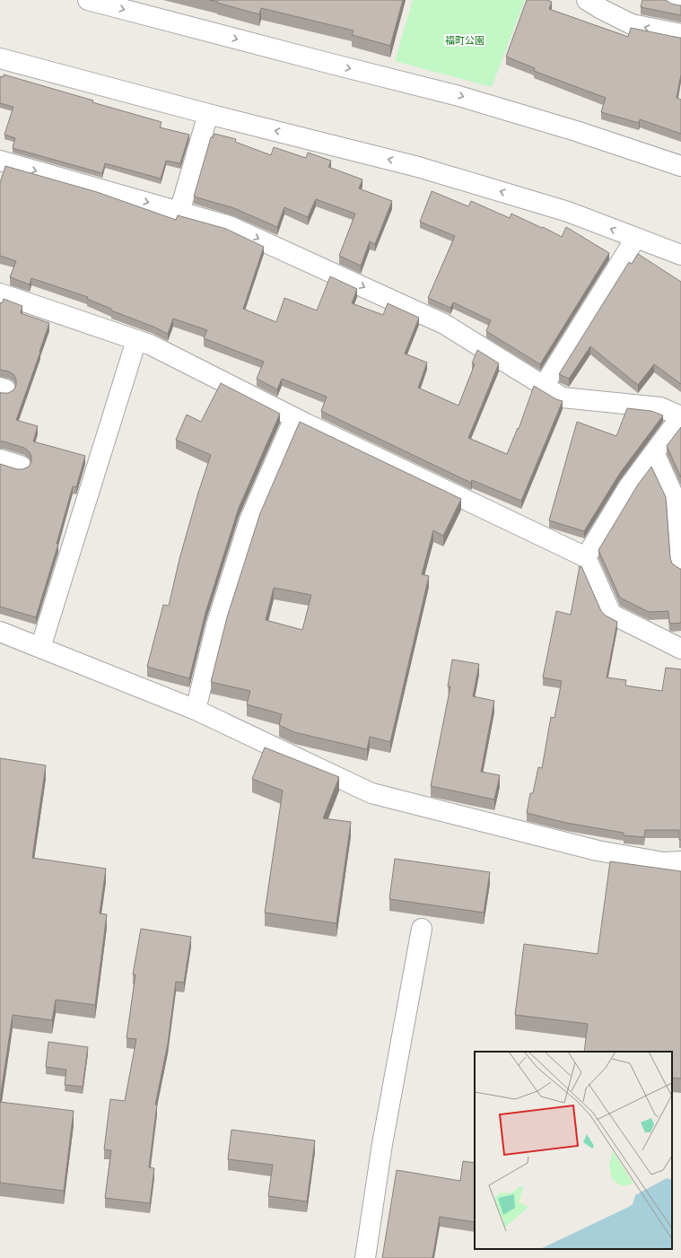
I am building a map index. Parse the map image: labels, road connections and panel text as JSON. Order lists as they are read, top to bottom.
{
  "parks": ["福町公園"]
}
